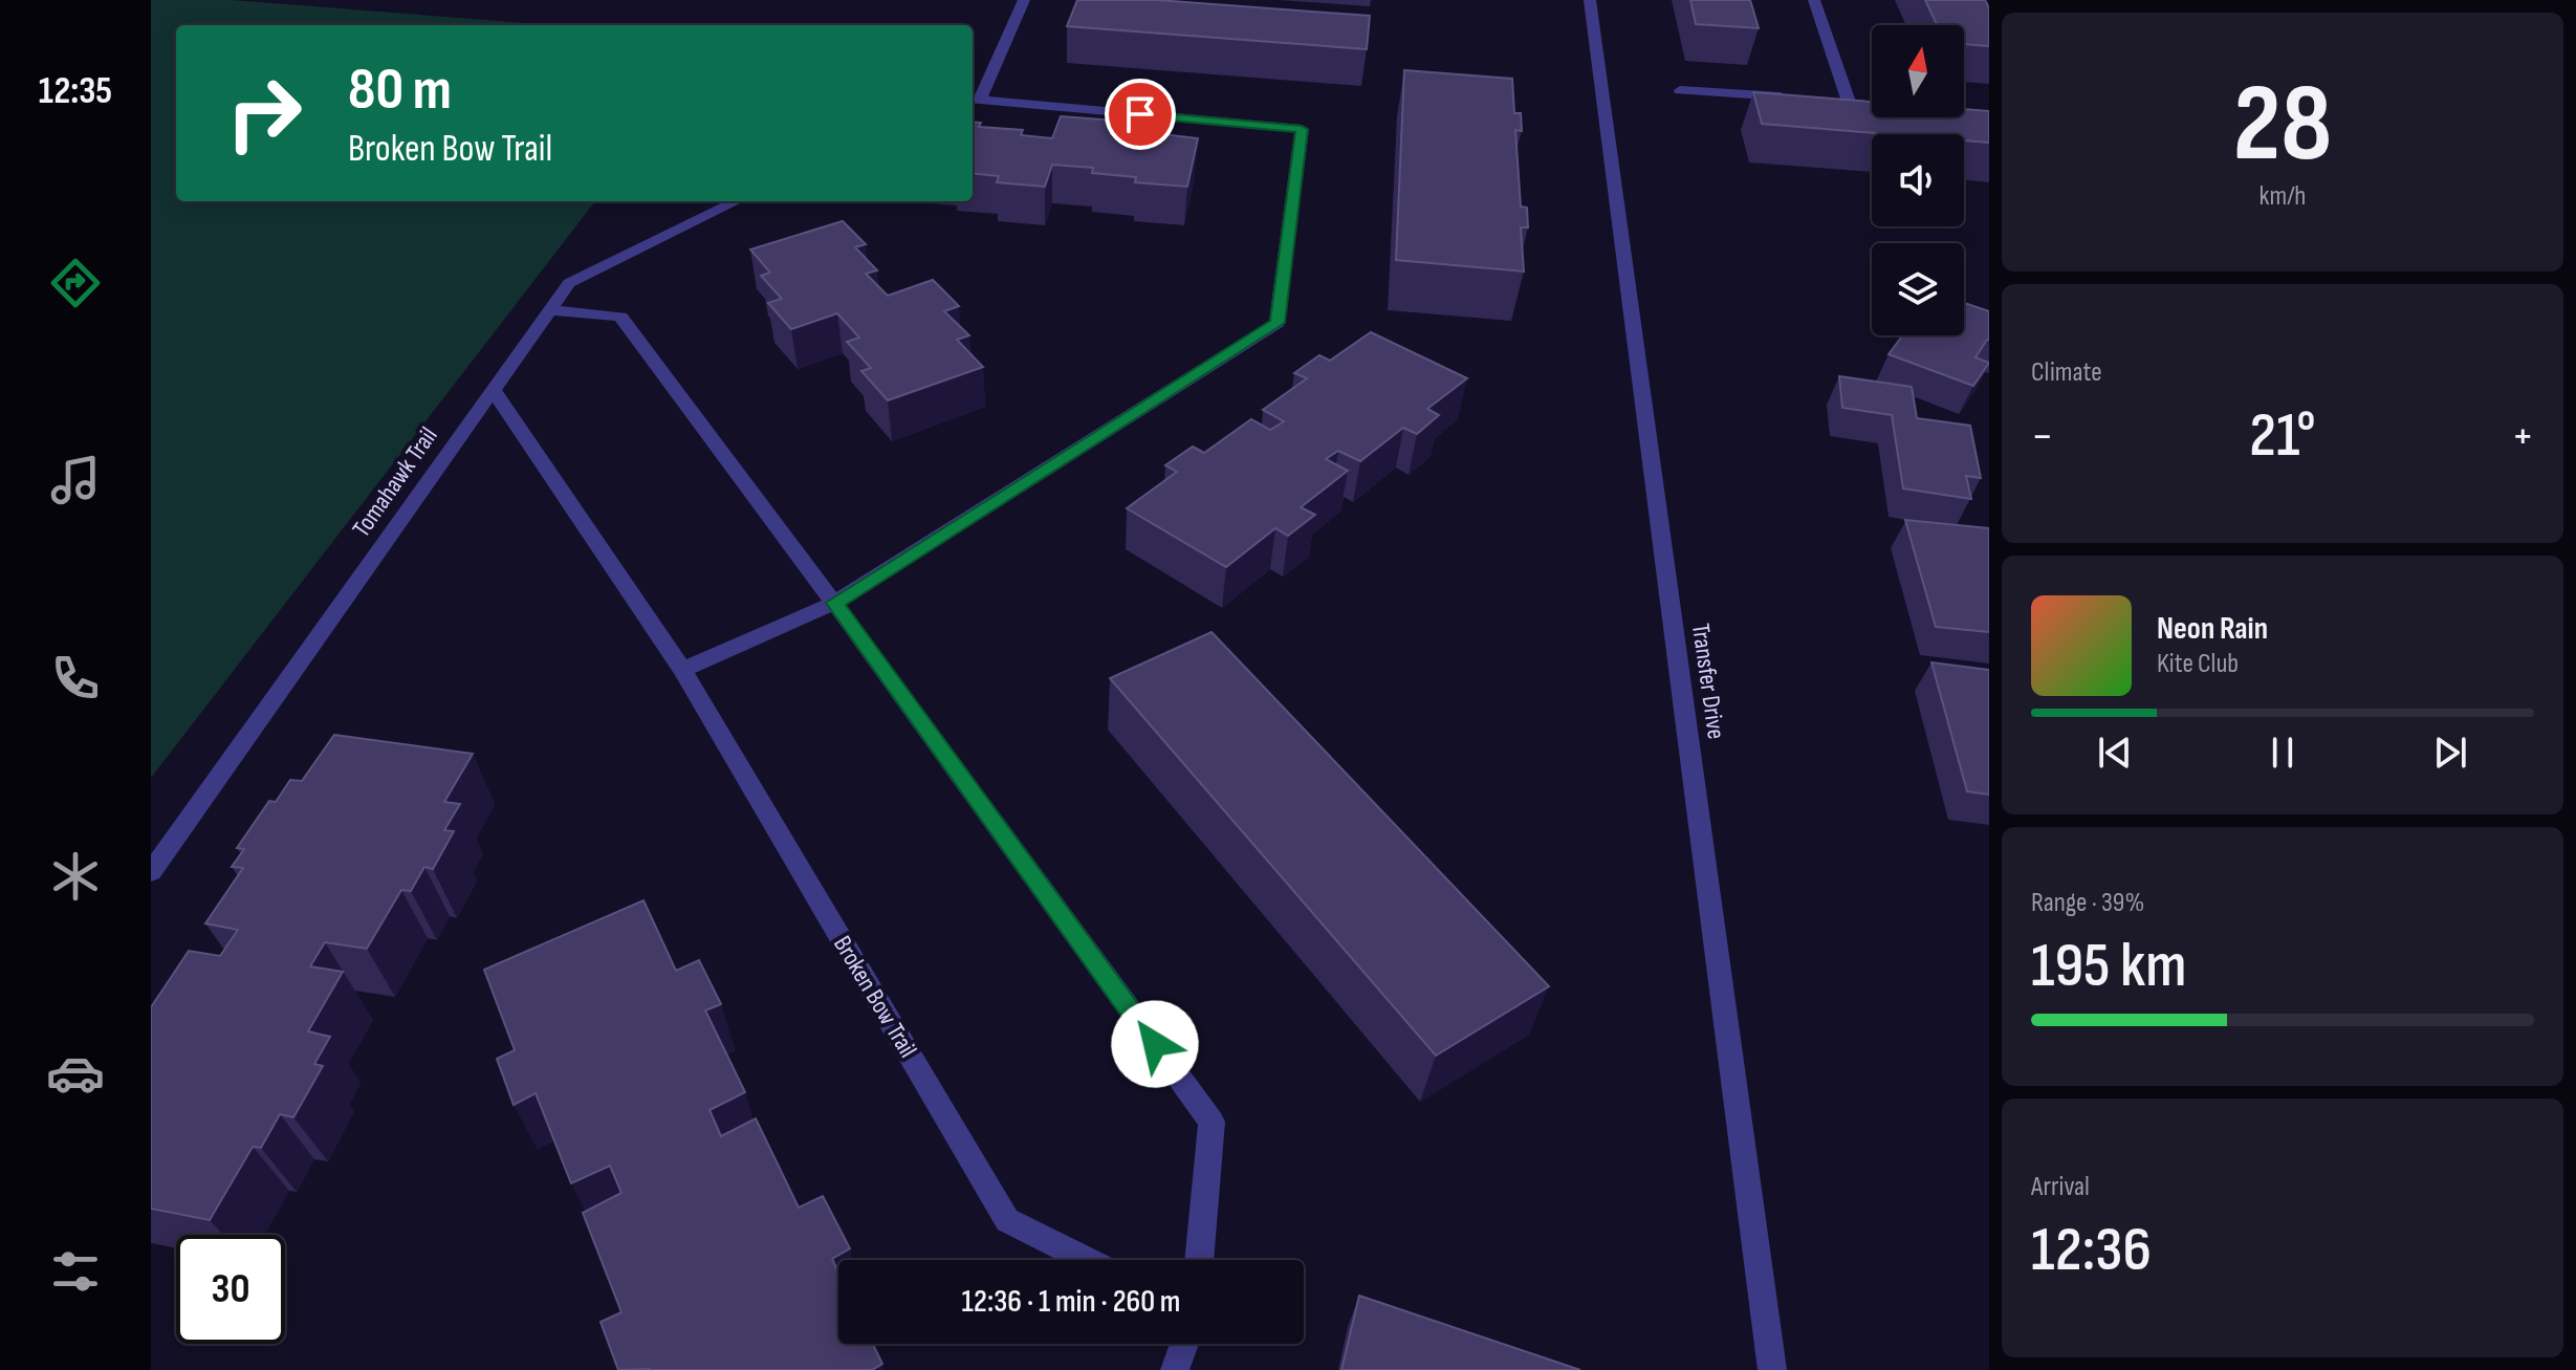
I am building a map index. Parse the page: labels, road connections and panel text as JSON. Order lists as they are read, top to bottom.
{
  "streets": {
    "street": ["Tomahawk Trail", "Transfer Drive", "Broken Bow Trail"]
  },
  "crossings": [
    ["Tomahawk Trail", "Broken Bow Trail"]
  ],
  "north": "top",
  "page": {
    "tabs": "12:35",
    "tile": [
      ["28", "km/h"],
      "Climate",
      ["Range · 39%", "195 km"],
      ["Arrival", "12:36"]
    ],
    "turn": ["80 m", "Broken Bow Trail"],
    "heat": ["−", "21°", "+"],
    "song": ["Neon Rain", "Kite Club"],
    "limit": "30",
    "trip": "12:36 · 1 min · 260 m"
  }
}
